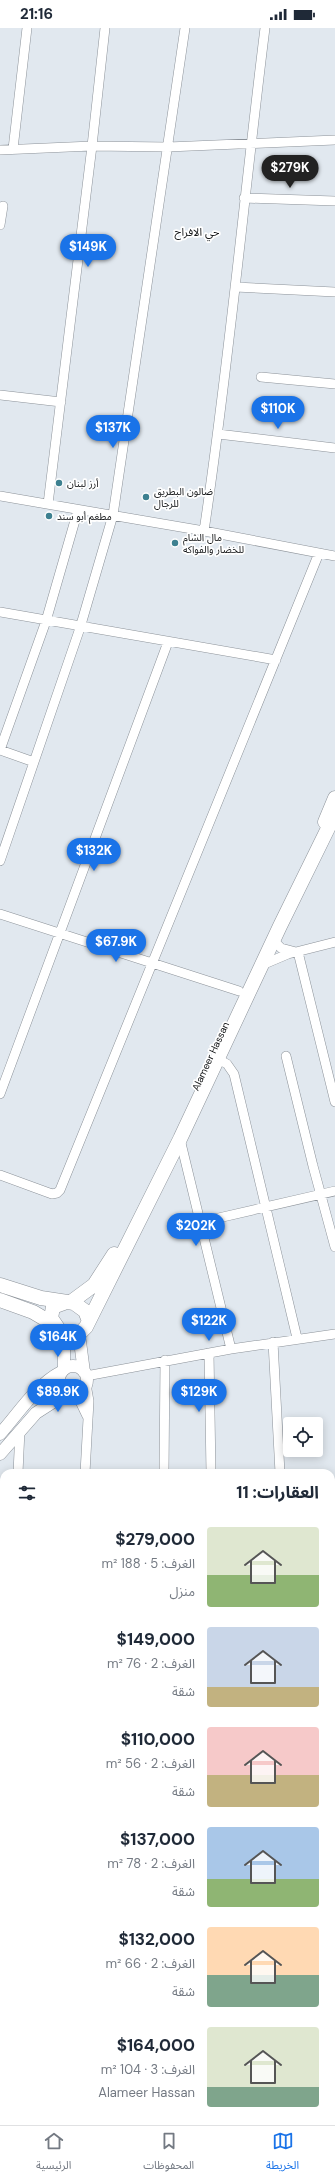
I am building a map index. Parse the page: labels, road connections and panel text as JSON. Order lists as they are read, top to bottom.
{
  "streets": {
    "main road": ["Alameer Hassan"]
  },
  "districts": ["حي الافراح"],
  "places": [
    "أرز لبنان",
    "ضالون البطريق للرجال",
    "مطغم أبو سند",
    "مال الشام للخضار والفواكه"
  ],
  "page": {
    "status": "21:16",
    "price": [
      "$279K",
      "$149K",
      "$110K",
      "$137K",
      "$132K",
      "$67.9K",
      "$202K",
      "$122K",
      "$164K",
      "$89.9K",
      "$129K"
    ],
    "heading": "العقارات: 11",
    "list": [
      {
        "name": "$279,000",
        "note": "الغرف: 5 · 188 m² · منزل"
      },
      {
        "name": "$149,000",
        "note": "الغرف: 2 · 76 m² · شقة"
      },
      {
        "name": "$110,000",
        "note": "الغرف: 2 · 56 m² · شقة"
      },
      {
        "name": "$137,000",
        "note": "الغرف: 2 · 78 m² · شقة"
      },
      {
        "name": "$132,000",
        "note": "الغرف: 2 · 66 m² · شقة"
      },
      {
        "name": "$164,000",
        "note": "الغرف: 3 · 104 m² · Alameer Hassan"
      }
    ],
    "tabs": ["الخريطة", "المحفوظات", "الرئيسية"]
  }
}
